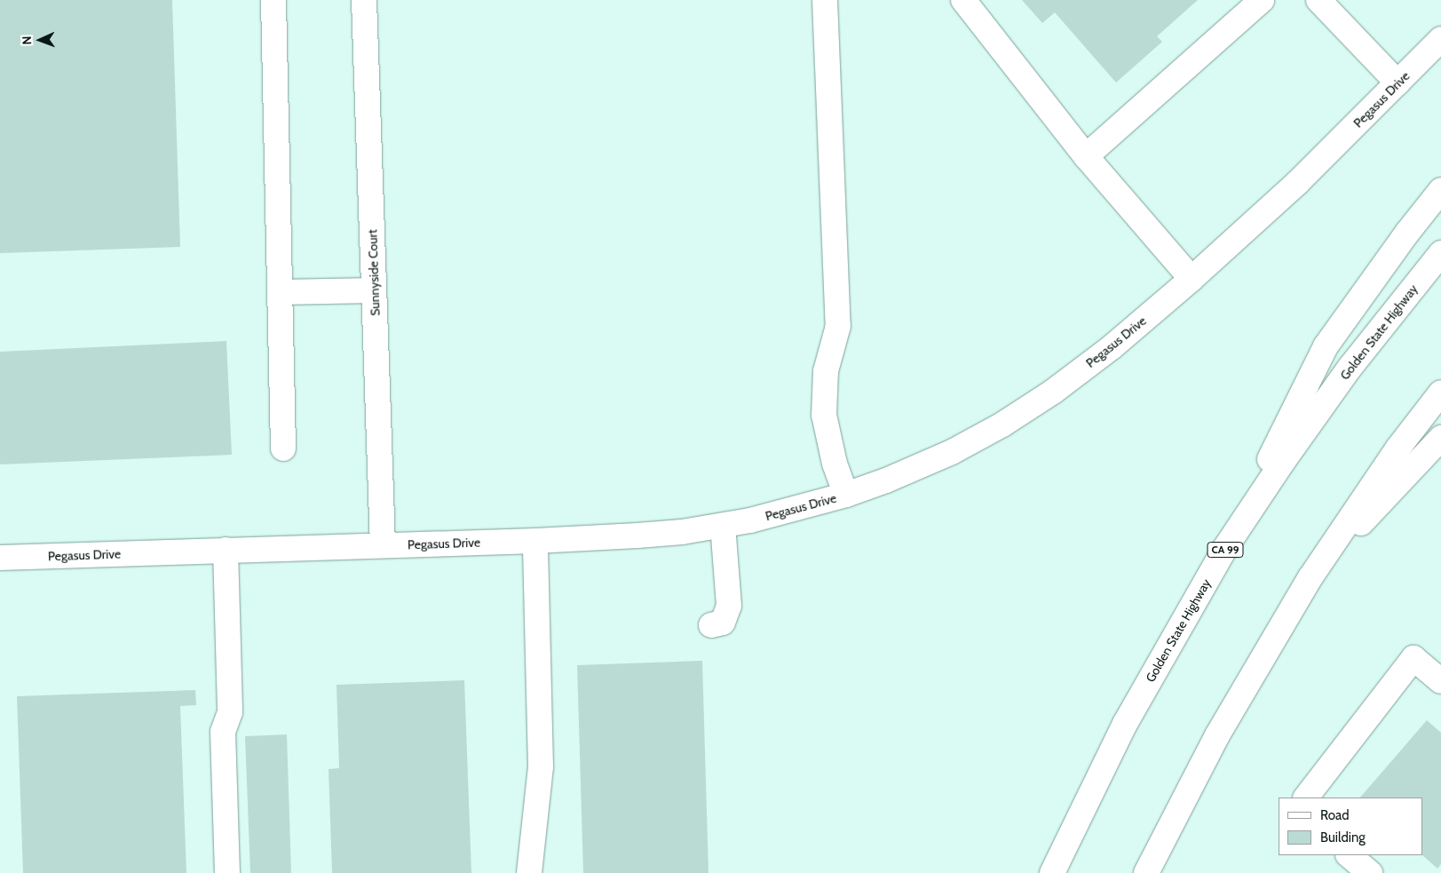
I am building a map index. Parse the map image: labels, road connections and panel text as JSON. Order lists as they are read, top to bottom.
{
  "streets": {
    "main road": [
      "Pegasus Drive",
      "Sunnyside Court",
      "Golden State Highway",
      "CA 99"
    ]
  },
  "crossings": [
    ["Pegasus Drive", "Sunnyside Court"]
  ],
  "legend": ["Road", "Building"],
  "north": "left"
}
